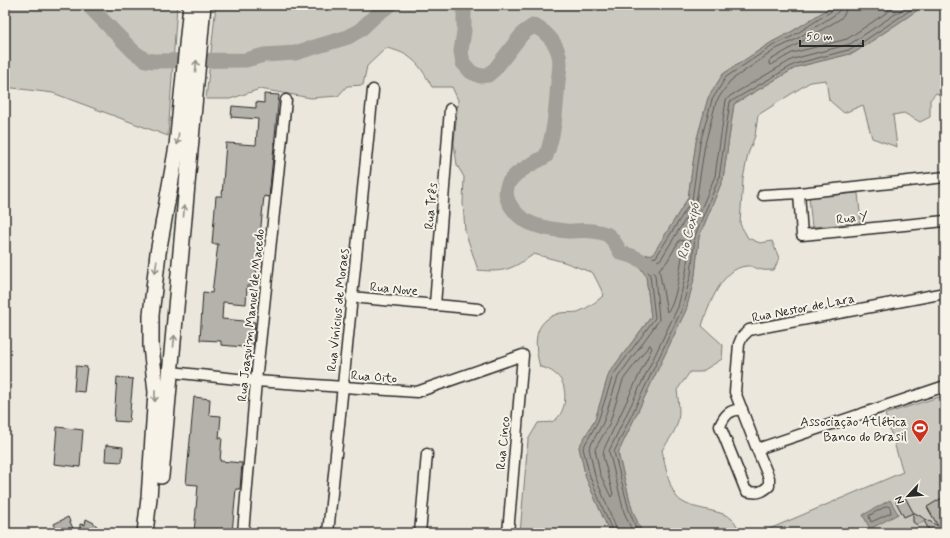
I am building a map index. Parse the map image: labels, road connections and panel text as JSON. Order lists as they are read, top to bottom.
{
  "streets": {
    "street": [
      "Rua Três",
      "Rua Y",
      "Rua Nove",
      "Rua Nestor de Lara",
      "Rua Vinícius de Moraes",
      "Rua Joaquim Manuel de Macedo",
      "Rua Oito",
      "Rua Cinco"
    ]
  },
  "crossings": [
    ["Rua Três", "Rua Nove"],
    ["Rua Nove", "Rua Vinícius de Moraes"],
    ["Rua Vinícius de Moraes", "Rua Oito"],
    ["Rua Joaquim Manuel de Macedo", "Rua Oito"],
    ["Rua Oito", "Rua Cinco"]
  ],
  "water": ["Rio Coxipó"],
  "places": {
    "sports": ["Associação Atlética Banco do Brasil"]
  },
  "scale_bar": "50 m",
  "north": "bottom left"
}
